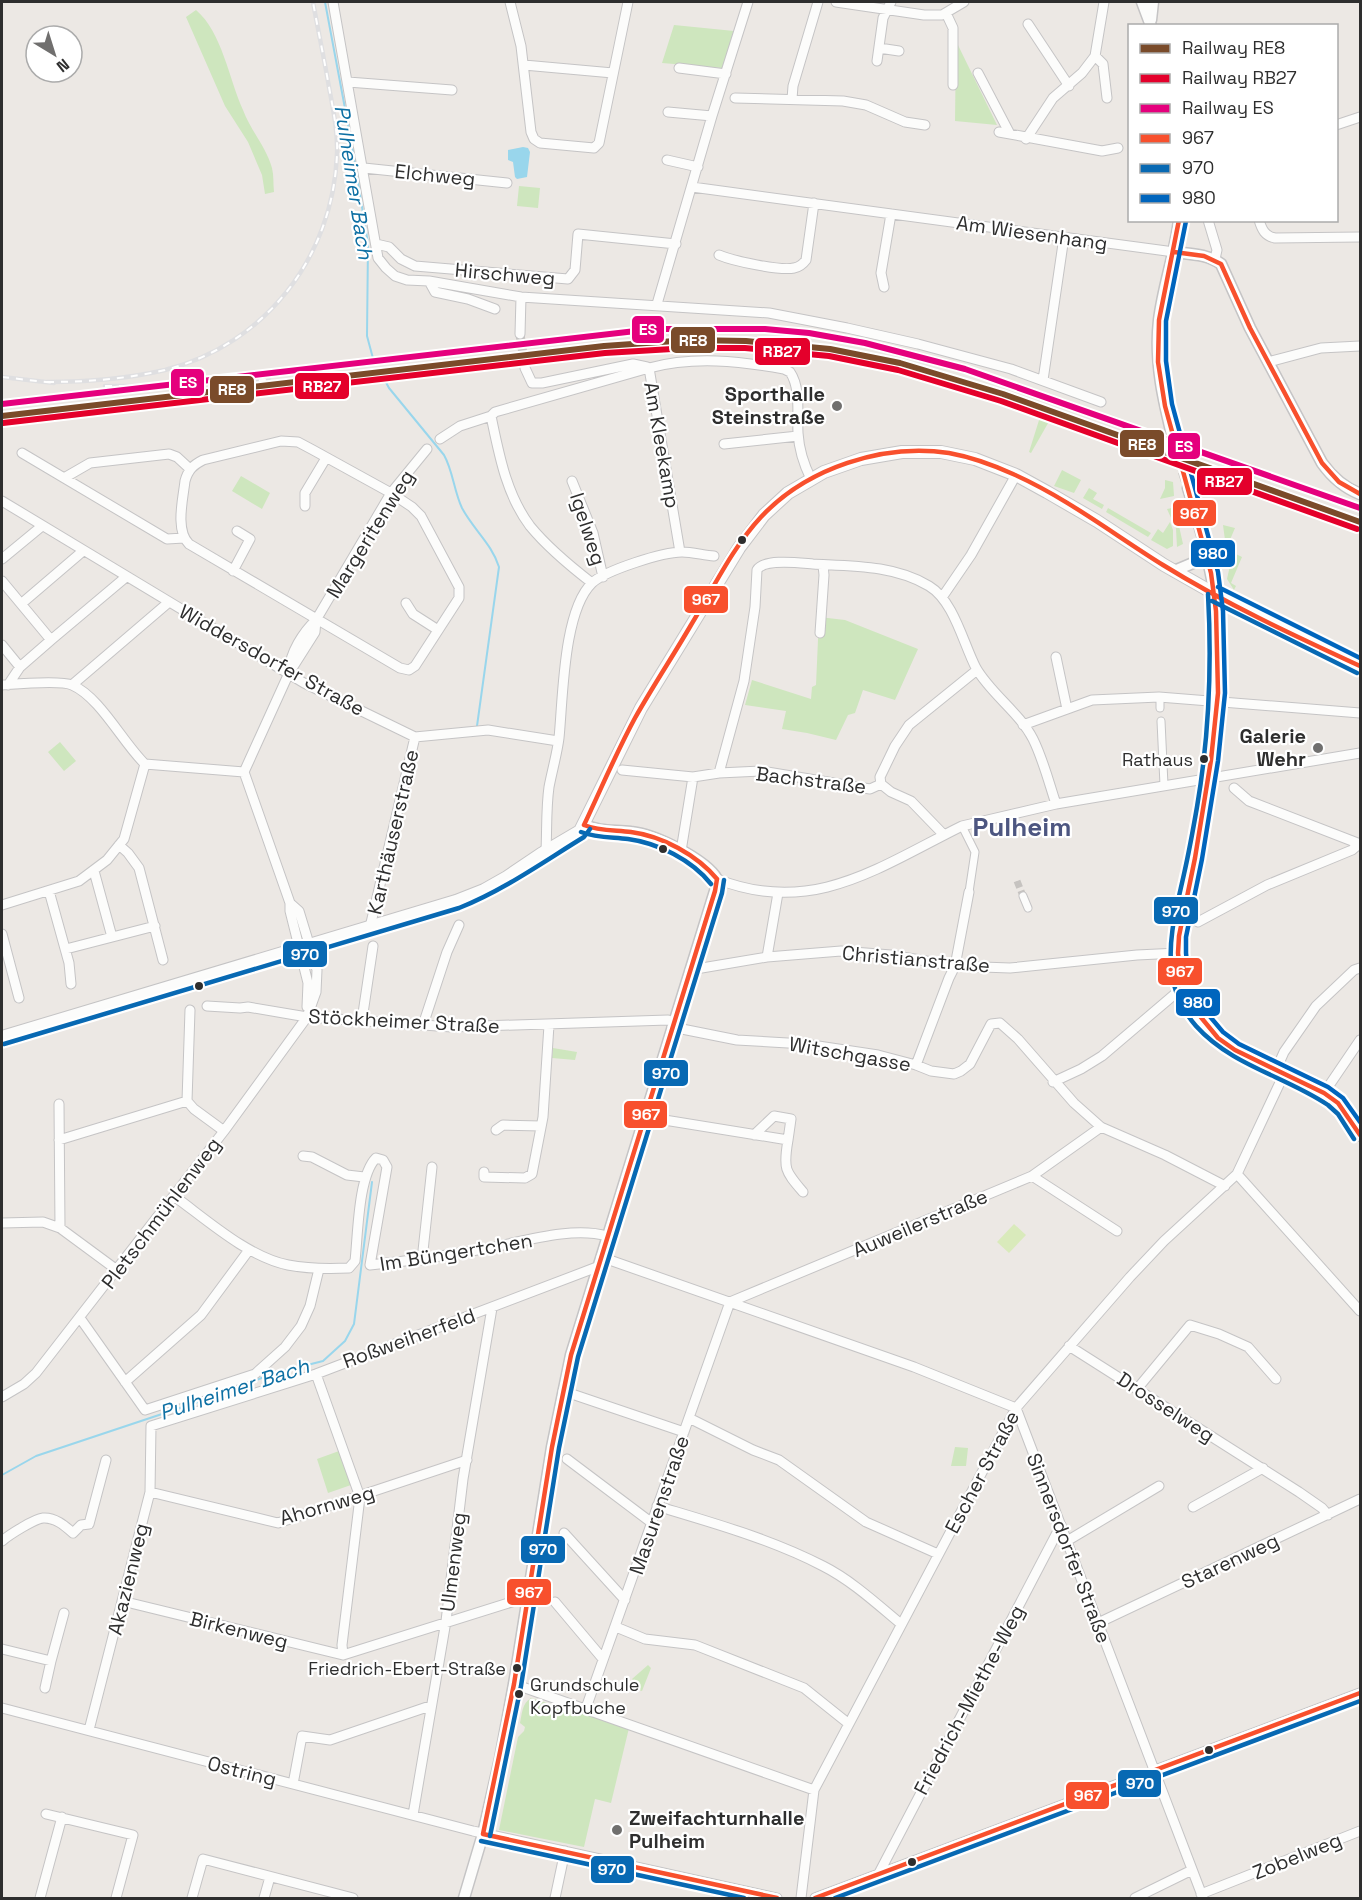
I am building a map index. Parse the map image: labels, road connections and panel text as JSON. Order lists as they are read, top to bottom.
{
  "streets": {
    "street": [
      "Elchweg",
      "Am Wiesenhang",
      "Hirschweg",
      "Am Kleekamp",
      "Igelweg",
      "Margeritenweg",
      "Widdersdorfer Straße",
      "Bachstraße",
      "Karthäuserstraße",
      "Christianstraße",
      "Stöckheimer Straße",
      "Witschgasse",
      "Pletschmühlenweg",
      "Auweilerstraße",
      "Im Büngertchen",
      "Roßweiherfeld",
      "Drosselweg",
      "Escher Straße",
      "Ahornweg",
      "Masurenstraße",
      "Sinnersdorfer Straße",
      "Starenweg",
      "Ulmenweg",
      "Akazienweg",
      "Birkenweg",
      "Friedrich-Miethe-Weg",
      "Ostring",
      "Zobelweg"
    ]
  },
  "crossings": [
    ["Elchweg", "Hirschweg"],
    ["Margeritenweg", "Widdersdorfer Straße"],
    ["Widdersdorfer Straße", "Karthäuserstraße"],
    ["Stöckheimer Straße", "Witschgasse"],
    ["Stöckheimer Straße", "Pletschmühlenweg"],
    ["Pletschmühlenweg", "Im Büngertchen"],
    ["Auweilerstraße", "Masurenstraße"],
    ["Roßweiherfeld", "Ulmenweg"],
    ["Roßweiherfeld", "Akazienweg"],
    ["Drosselweg", "Escher Straße"],
    ["Drosselweg", "Starenweg"],
    ["Escher Straße", "Sinnersdorfer Straße"],
    ["Ahornweg", "Ulmenweg"],
    ["Ahornweg", "Akazienweg"],
    ["Sinnersdorfer Straße", "Starenweg"],
    ["Sinnersdorfer Straße", "Friedrich-Miethe-Weg"],
    ["Sinnersdorfer Straße", "Zobelweg"],
    ["Ulmenweg", "Ostring"],
    ["Akazienweg", "Birkenweg"],
    ["Akazienweg", "Ostring"]
  ],
  "districts": ["Pulheim"],
  "water": ["Pulheimer Bach"],
  "places": [
    "Sporthalle Steinstraße",
    "Galerie Wehr",
    "Rathaus",
    "Friedrich-Ebert-Straße",
    "Grundschule Kopfbuche",
    "Zweifachturnhalle Pulheim"
  ],
  "lines": [
    "transit line 967",
    "transit line 980",
    "rail line ES",
    "rail line RE8",
    "rail line RB27",
    "transit line 970"
  ],
  "legend": [
    "Railway RE8",
    "Railway RB27",
    "Railway ES",
    "967",
    "970",
    "980"
  ],
  "north": "bottom right"
}
